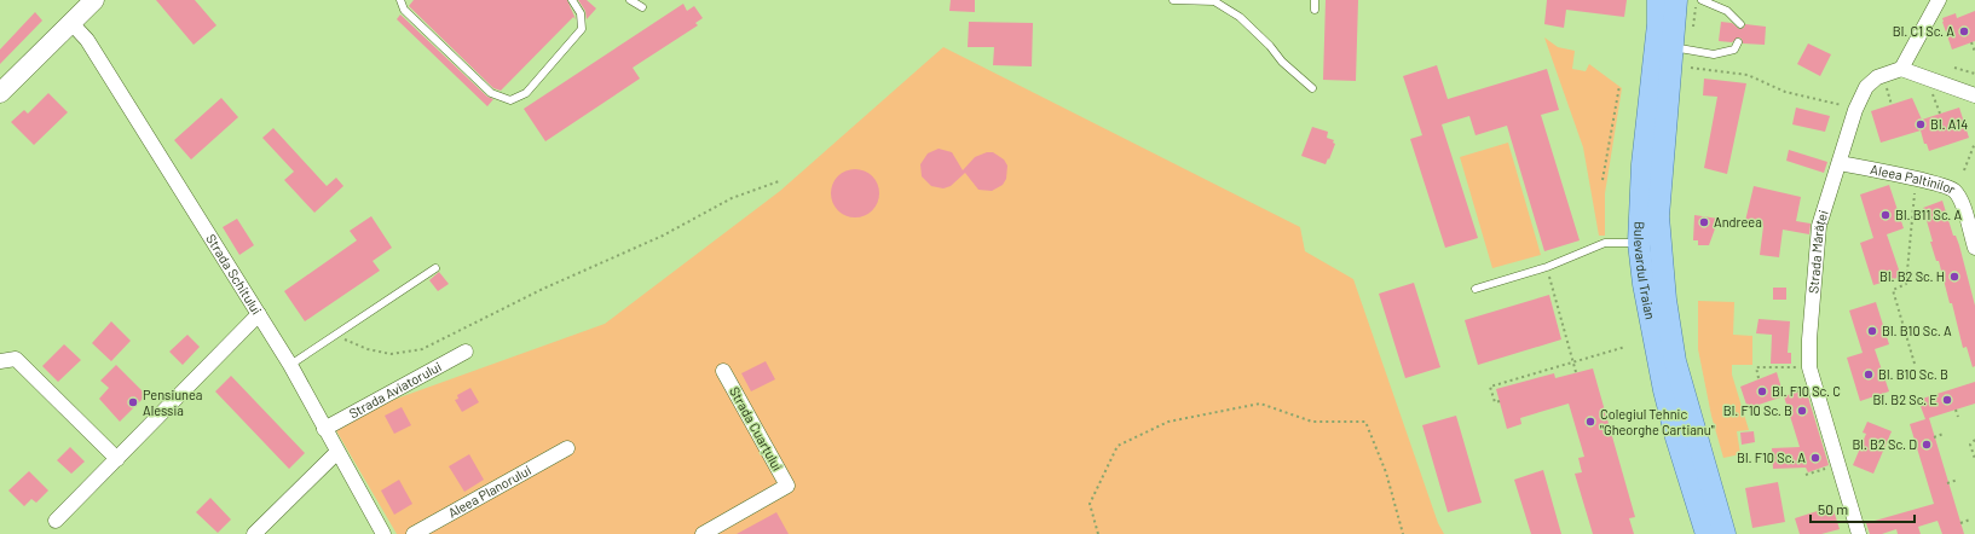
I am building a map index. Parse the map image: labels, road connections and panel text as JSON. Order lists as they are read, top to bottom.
{
  "streets": {
    "main road": ["Bulevardul Traian"],
    "street": [
      "Aleea Paltinilor",
      "Strada Mărăței",
      "Strada Schitului",
      "Strada Aviatorului",
      "Strada Cuarțului",
      "Aleea Planorului"
    ]
  },
  "crossings": [
    ["Aleea Paltinilor", "Strada Mărăței"],
    ["Strada Schitului", "Strada Aviatorului"]
  ],
  "places": [
    "Bl. C1 Sc. A",
    "Bl. A14",
    "Bl. B11 Sc. A",
    "Andreea",
    "Bl. B2 Sc. H",
    "Bl. B10 Sc. A",
    "Bl. B10 Sc. B",
    "Bl. F10 Sc. C",
    "Bl. B2 Sc. E",
    "Pensiunea Alessia",
    "Bl. F10 Sc. B",
    "Colegiul Tehnic \"Gheorghe Cartianu\"",
    "Bl. B2 Sc. D",
    "Bl. F10 Sc. A"
  ],
  "scale_bar": "50 m"
}
